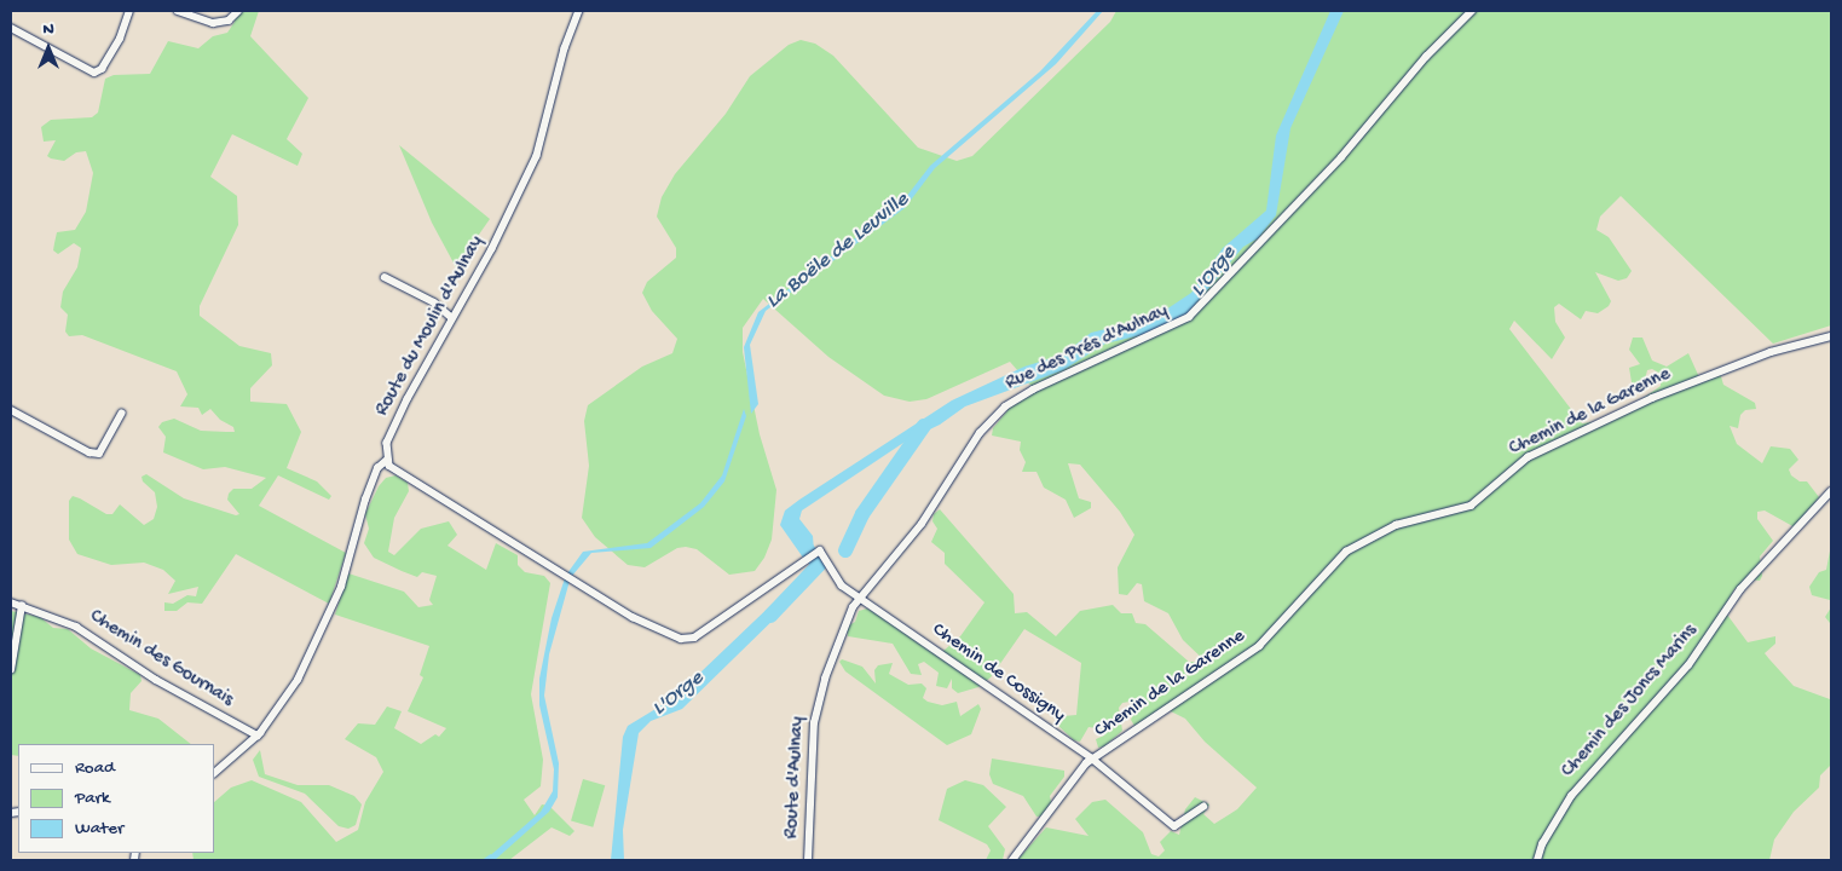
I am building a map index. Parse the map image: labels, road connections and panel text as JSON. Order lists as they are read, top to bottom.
{
  "streets": {
    "street": [
      "Route du Moulin d'Aulnay",
      "Rue des Prés d'Aulnay",
      "Chemin de la Garenne",
      "Chemin des Gournais",
      "Chemin de Cossigny",
      "Chemin des Joncs Marins",
      "Route d'Aulnay"
    ]
  },
  "crossings": [
    ["Route du Moulin d'Aulnay", "Chemin des Gournais"],
    ["Route du Moulin d'Aulnay", "Chemin de Cossigny"],
    ["Rue des Prés d'Aulnay", "Chemin de Cossigny"],
    ["Rue des Prés d'Aulnay", "Route d'Aulnay"],
    ["Chemin de la Garenne", "Chemin de Cossigny"],
    ["Chemin de Cossigny", "Route d'Aulnay"]
  ],
  "water": ["La Boële de Leuville", "L'Orge"],
  "legend": ["Road", "Park", "Water"],
  "north": "top"
}
